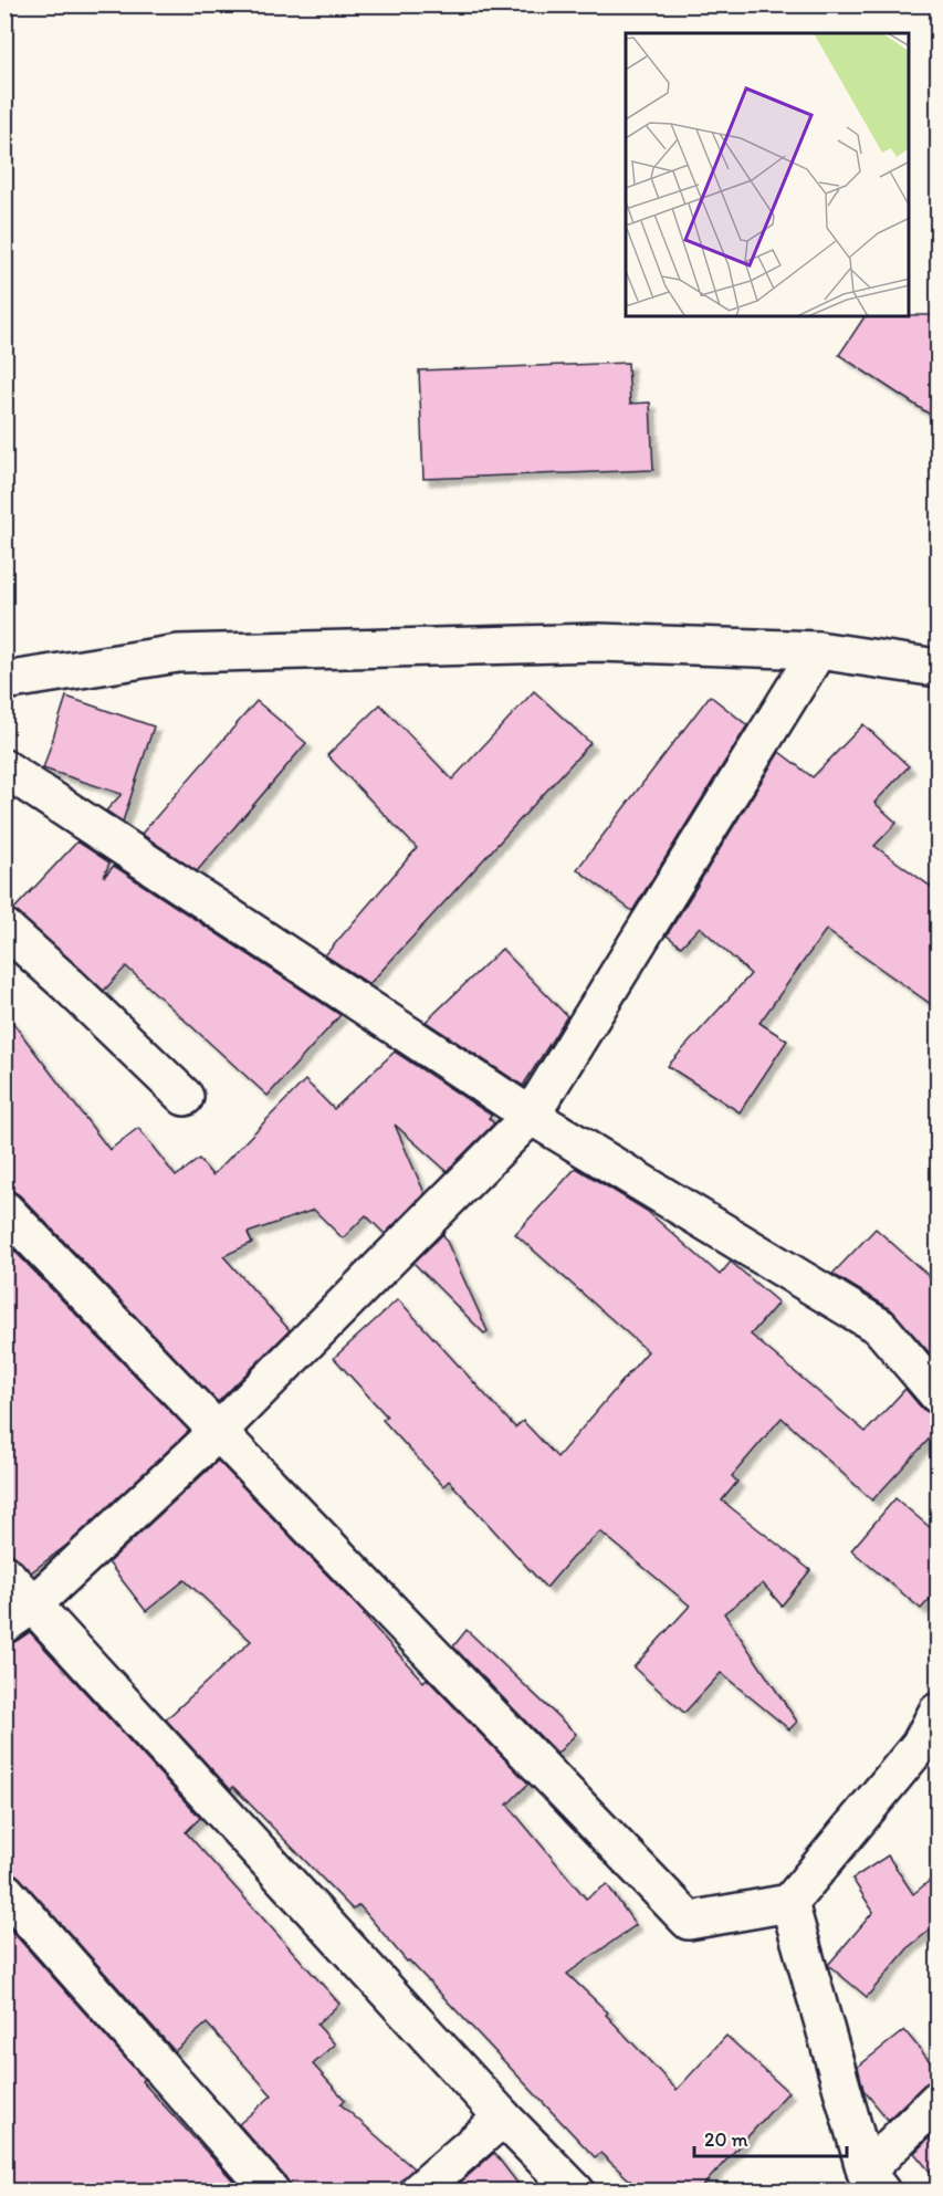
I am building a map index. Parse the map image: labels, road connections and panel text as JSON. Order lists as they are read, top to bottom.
{
  "scale_bar": "20 m"
}
